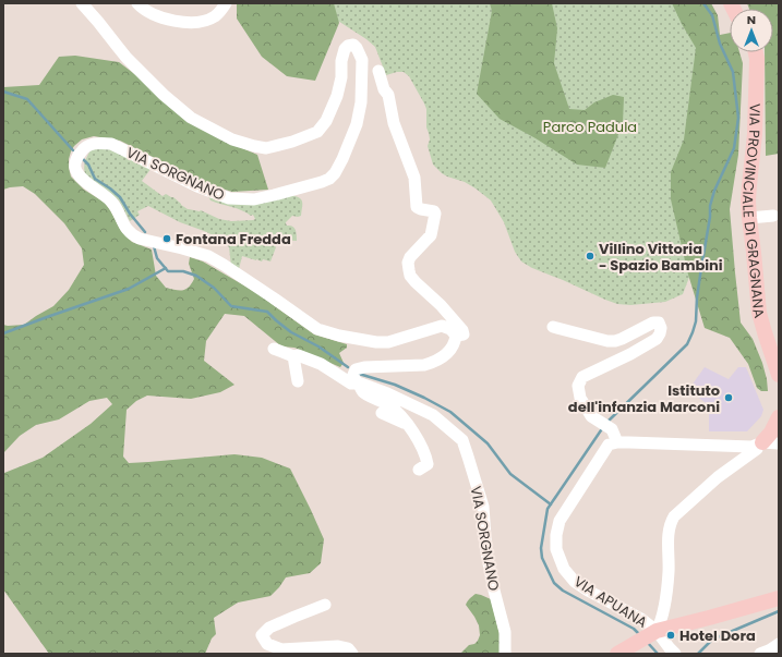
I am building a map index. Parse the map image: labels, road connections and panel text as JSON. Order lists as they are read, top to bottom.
{
  "streets": {
    "main road": ["VIA PROVINCIALE DI GRAGNANA"],
    "street": ["VIA SORGNANO", "VIA APUANA"]
  },
  "parks": ["Parco Padula"],
  "places": [
    "Fontana Fredda",
    "Villino Vittoria - Spazio Bambini",
    "Istituto dell'infanzia Marconi",
    "Hotel Dora"
  ],
  "north": "top"
}
